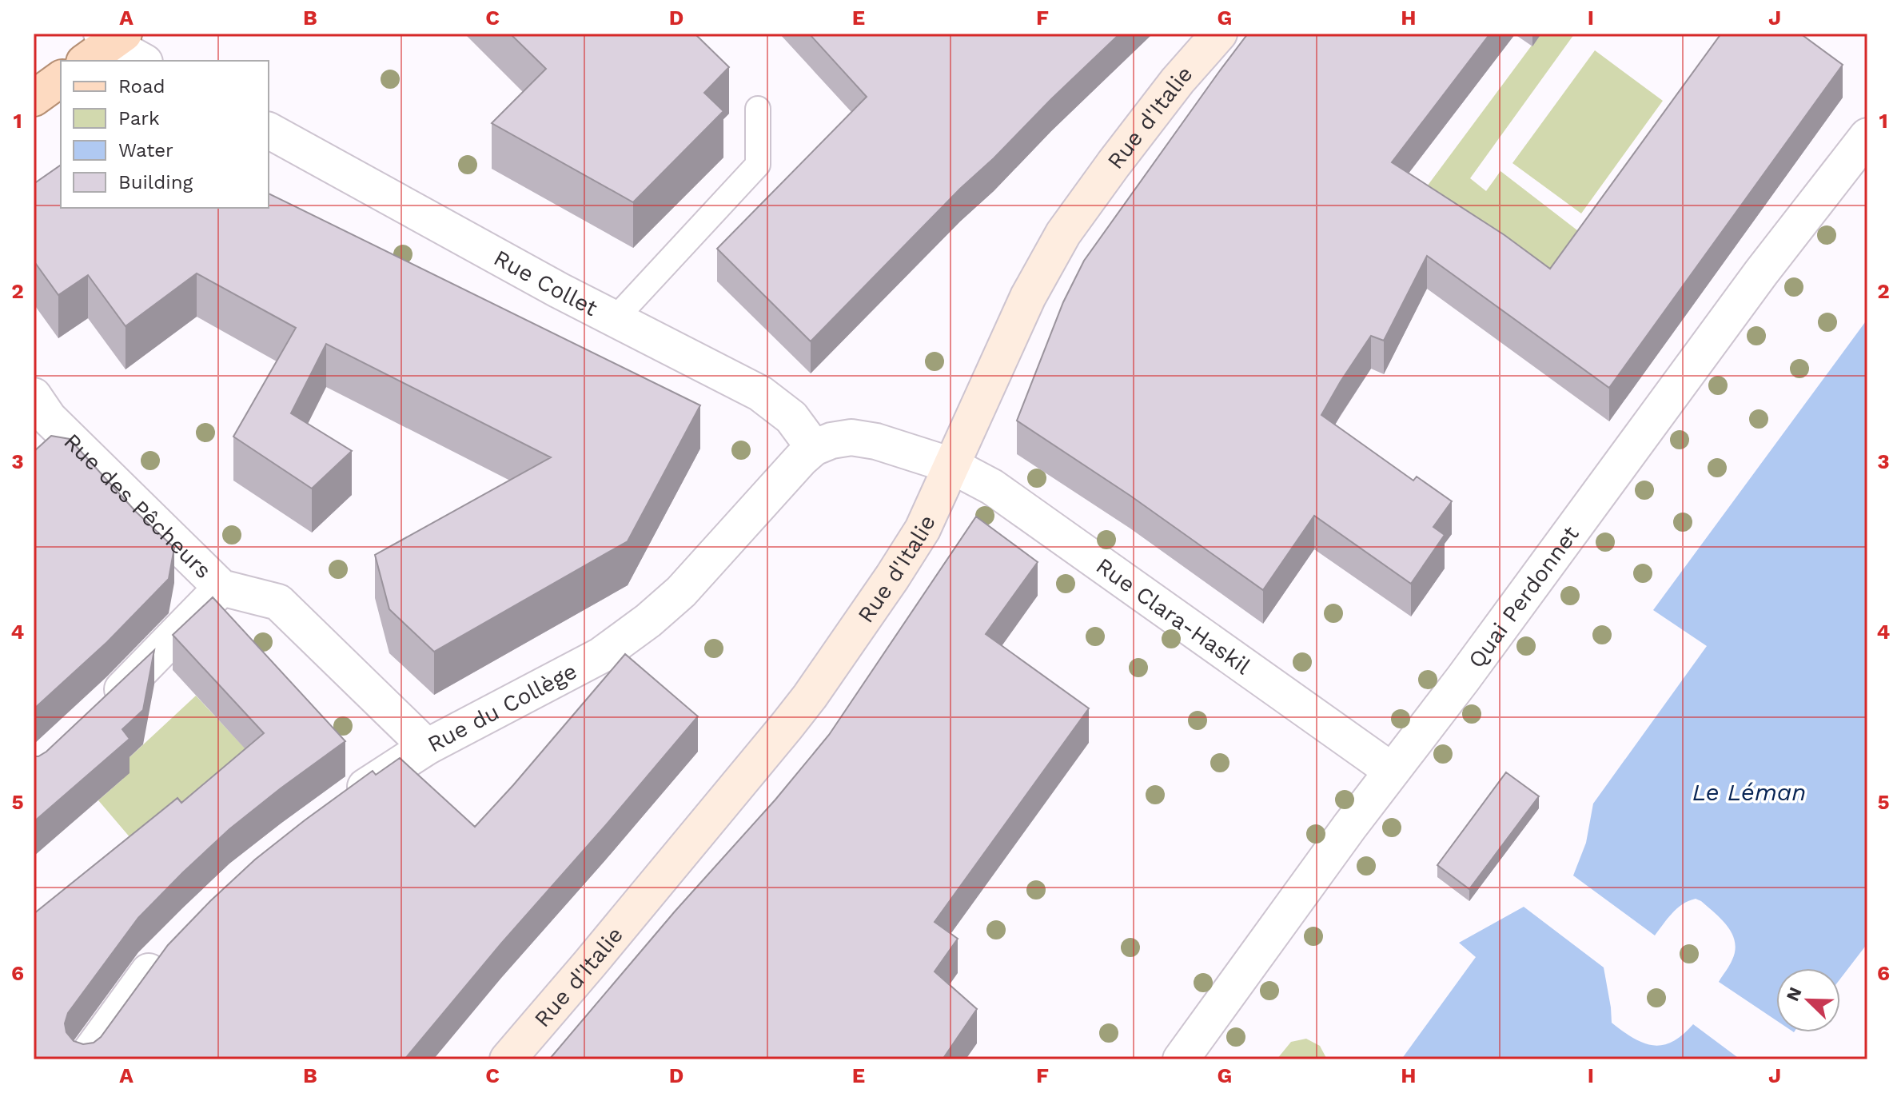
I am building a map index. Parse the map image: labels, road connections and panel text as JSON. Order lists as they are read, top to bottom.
{
  "streets": {
    "street": [
      "Rue d'Italie",
      "Rue Collet",
      "Rue des Pêcheurs",
      "Quai Perdonnet",
      "Rue Clara-Haskil",
      "Rue du Collège"
    ]
  },
  "crossings": [
    ["Rue d'Italie", "Rue Clara-Haskil"],
    ["Rue d'Italie", "Rue du Collège"],
    ["Rue Collet", "Rue du Collège"],
    ["Rue des Pêcheurs", "Rue du Collège"],
    ["Quai Perdonnet", "Rue Clara-Haskil"],
    ["Rue Clara-Haskil", "Rue du Collège"]
  ],
  "water": ["Le Léman"],
  "legend": [
    "Road",
    "Park",
    "Water",
    "Building"
  ],
  "north": "top left",
  "grid": {
    "columns": [
      "A",
      "B",
      "C",
      "D",
      "E",
      "F",
      "G",
      "H",
      "I",
      "J"
    ],
    "rows": [
      "1",
      "2",
      "3",
      "4",
      "5",
      "6"
    ]
  }
}
